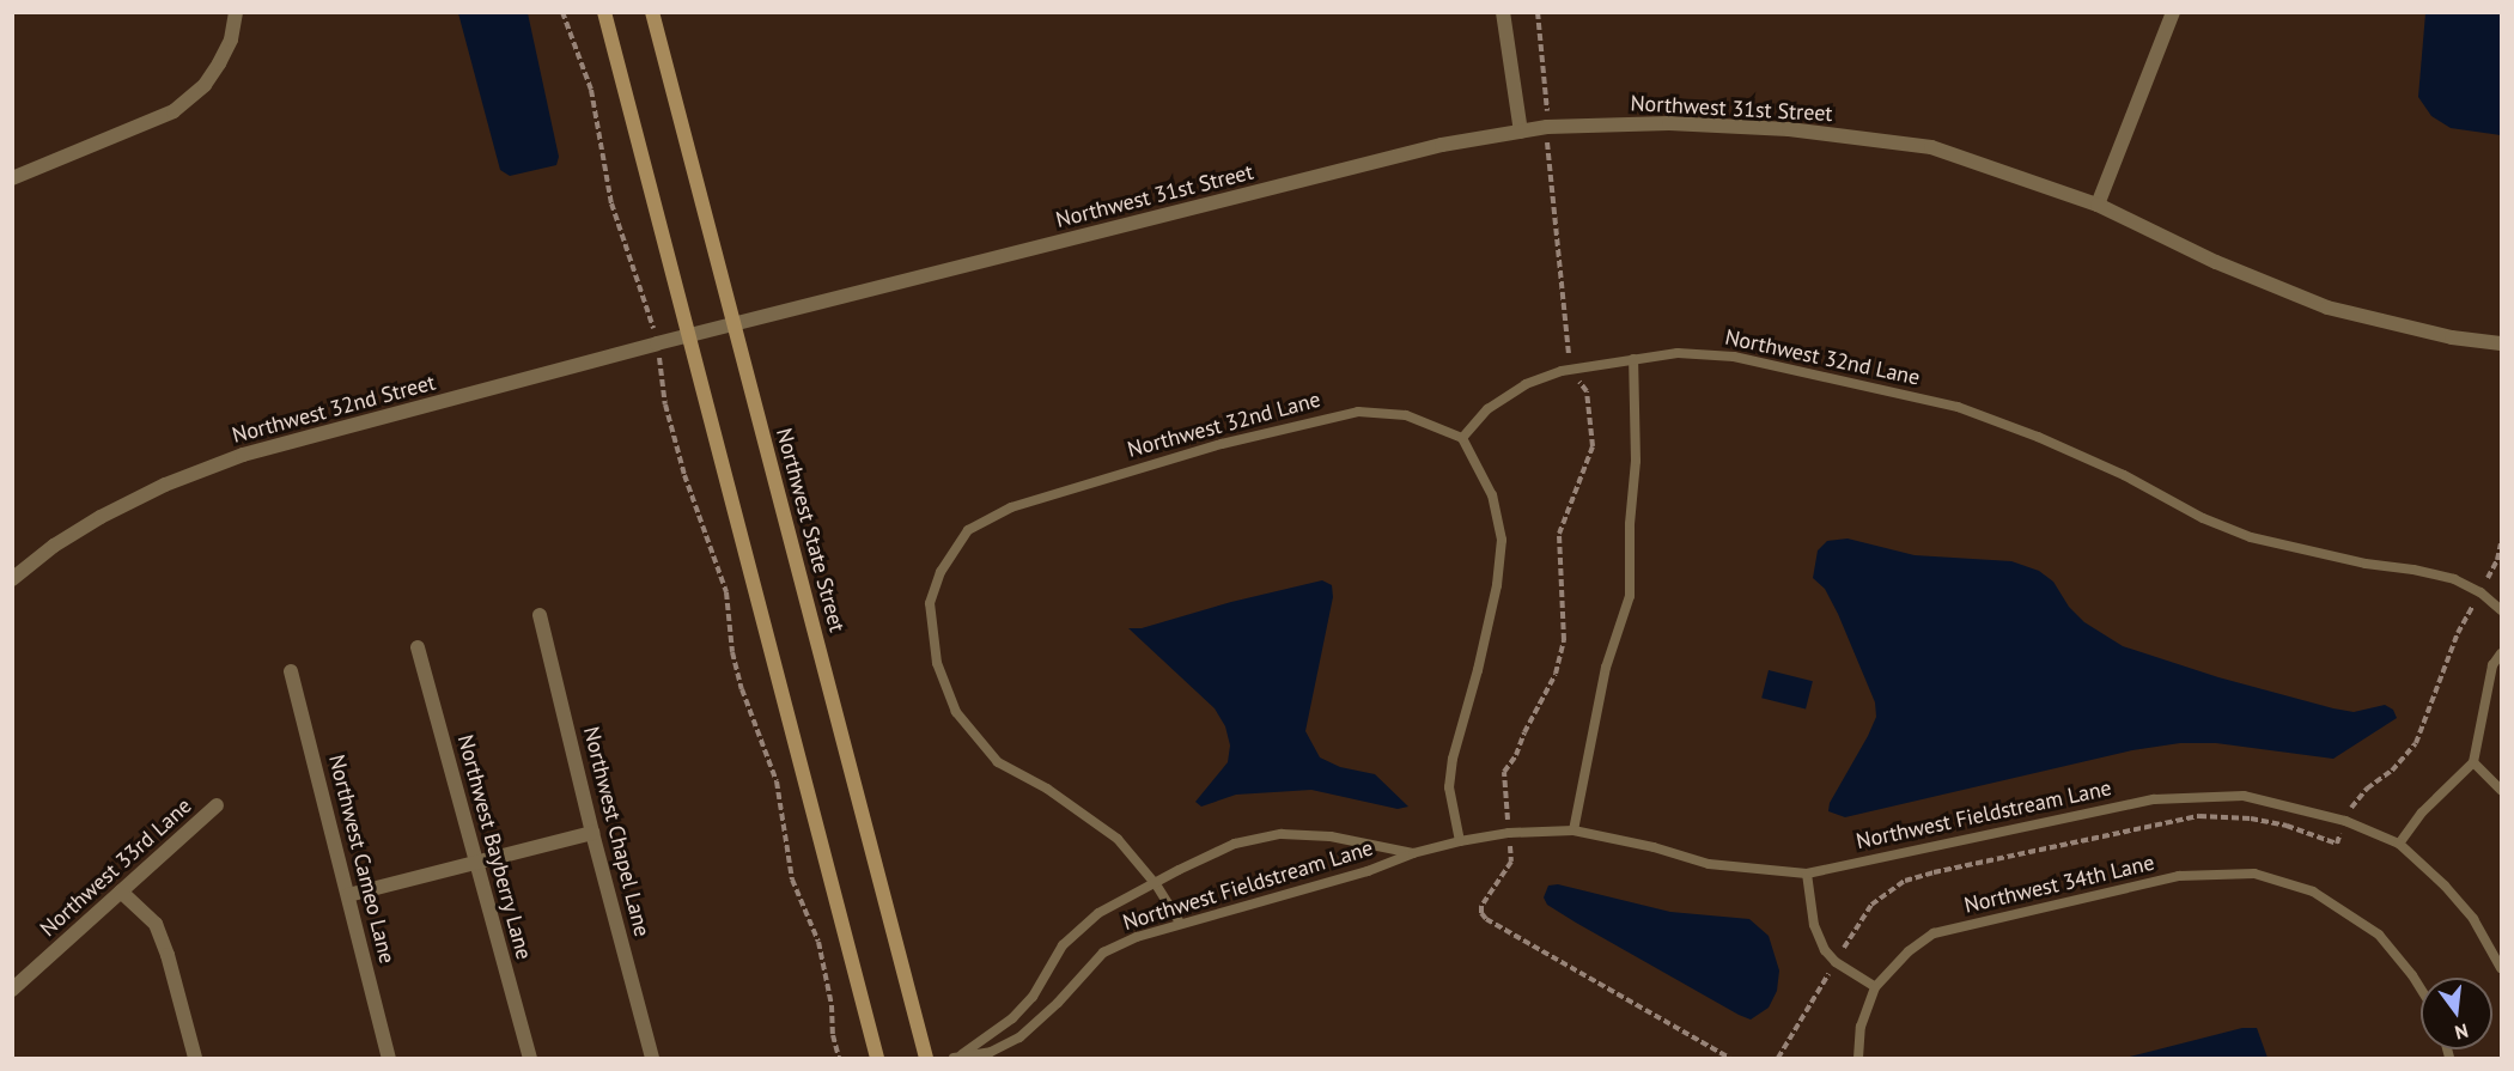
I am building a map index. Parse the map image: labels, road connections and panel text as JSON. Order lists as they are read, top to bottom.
{
  "streets": {
    "main road": ["Northwest State Street"],
    "street": [
      "Northwest 31st Street",
      "Northwest 32nd Street",
      "Northwest Chapel Lane",
      "Northwest Bayberry Lane",
      "Northwest Cameo Lane",
      "Northwest 33rd Lane"
    ],
    "lane": ["Northwest 32nd Lane", "Northwest Fieldstream Lane", "Northwest 34th Lane"]
  },
  "crossings": [
    ["Northwest 31st Street", "Northwest 32nd Street"],
    ["Northwest 31st Street", "Northwest State Street"],
    ["Northwest 32nd Lane", "Northwest Fieldstream Lane"]
  ],
  "north": "bottom"
}
